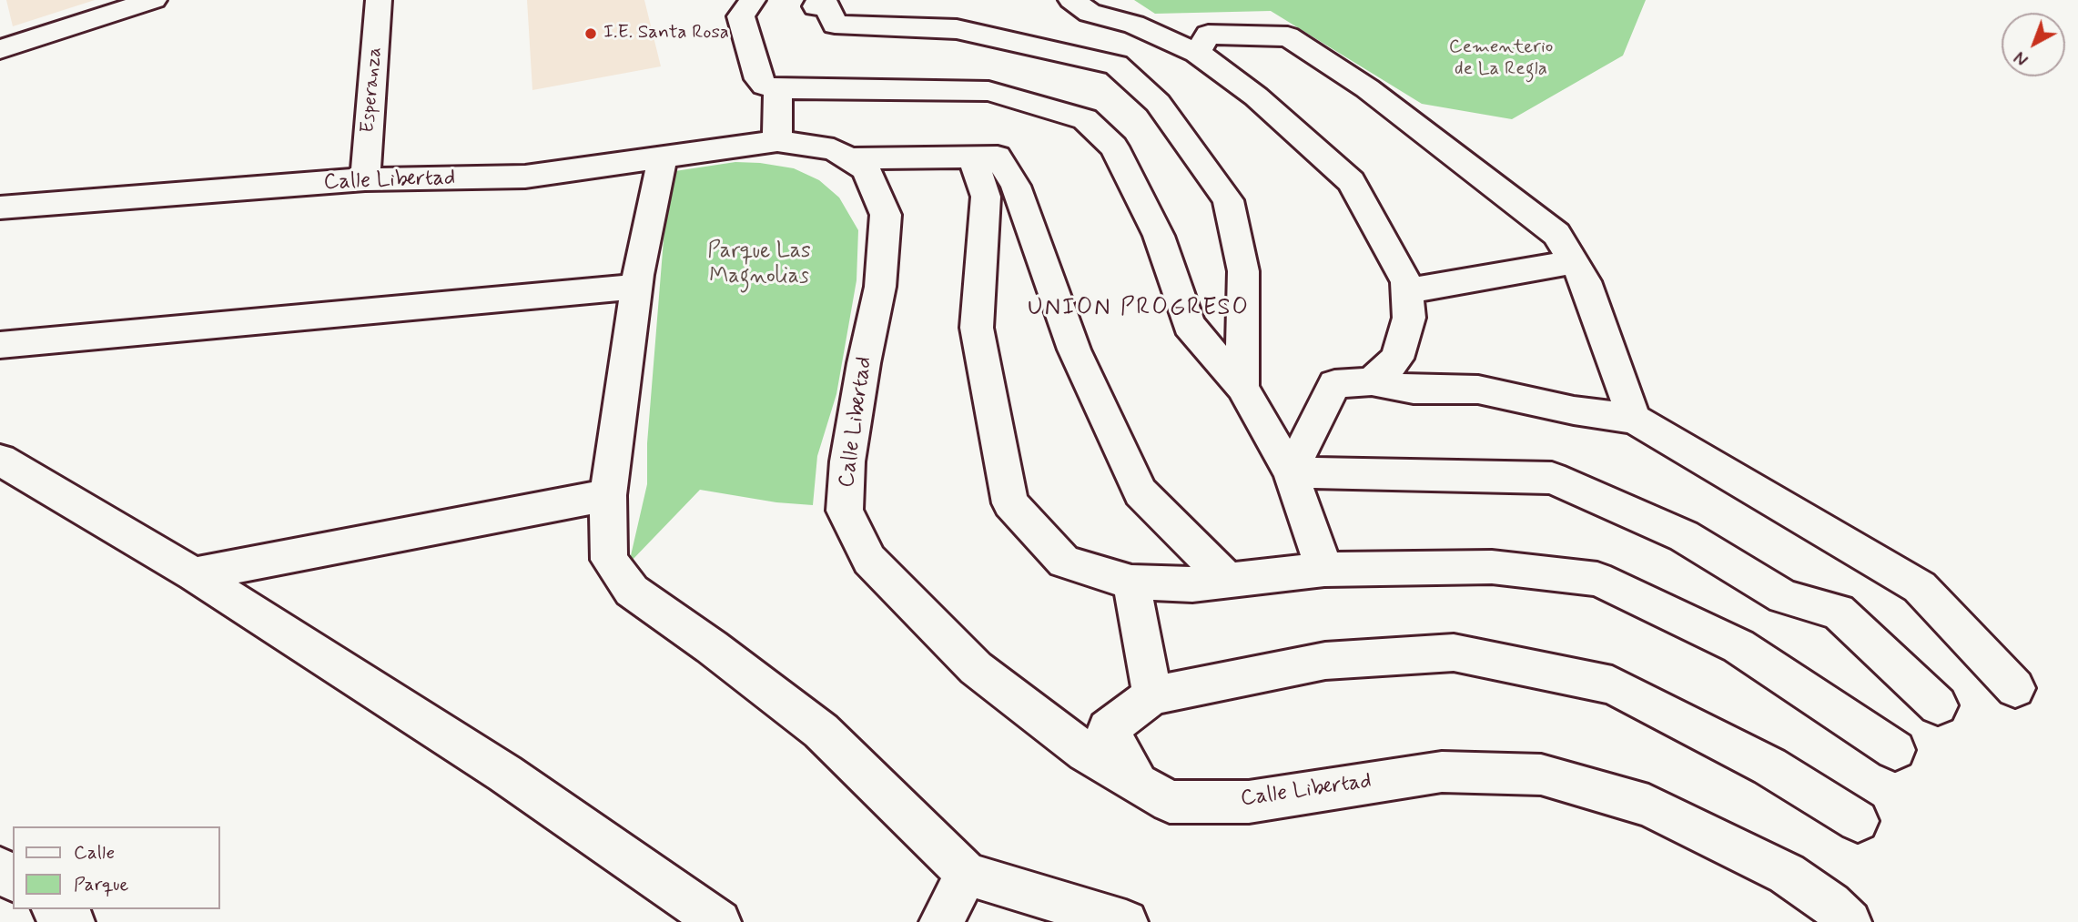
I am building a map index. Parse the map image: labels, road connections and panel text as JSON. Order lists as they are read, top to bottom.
{
  "streets": {
    "street": ["Esperanza", "Calle Libertad"]
  },
  "crossings": [
    ["Esperanza", "Calle Libertad"]
  ],
  "districts": ["UNION PROGRESO"],
  "parks": ["Cementerio de La Regla", "Parque Las Magnolias"],
  "places": ["I.E. Santa Rosa"],
  "legend": ["Calle", "Parque"],
  "north": "bottom left"
}
